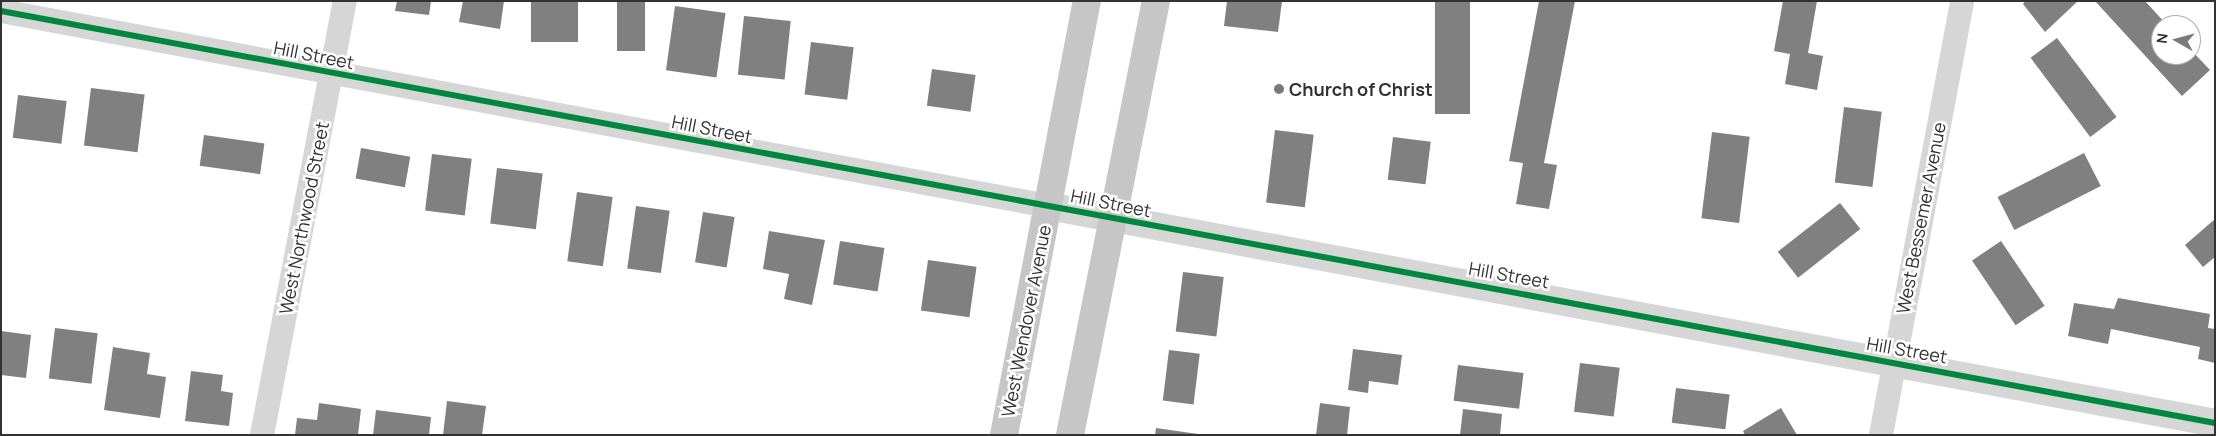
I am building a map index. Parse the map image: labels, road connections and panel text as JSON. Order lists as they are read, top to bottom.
{
  "streets": {
    "highway": ["West Wendover Avenue"],
    "street": ["Hill Street", "West Northwood Street", "West Bessemer Avenue"]
  },
  "crossings": [
    ["Hill Street", "West Northwood Street"],
    ["Hill Street", "West Bessemer Avenue"],
    ["Hill Street", "West Wendover Avenue"]
  ],
  "places": ["Church of Christ"],
  "north": "left"
}
